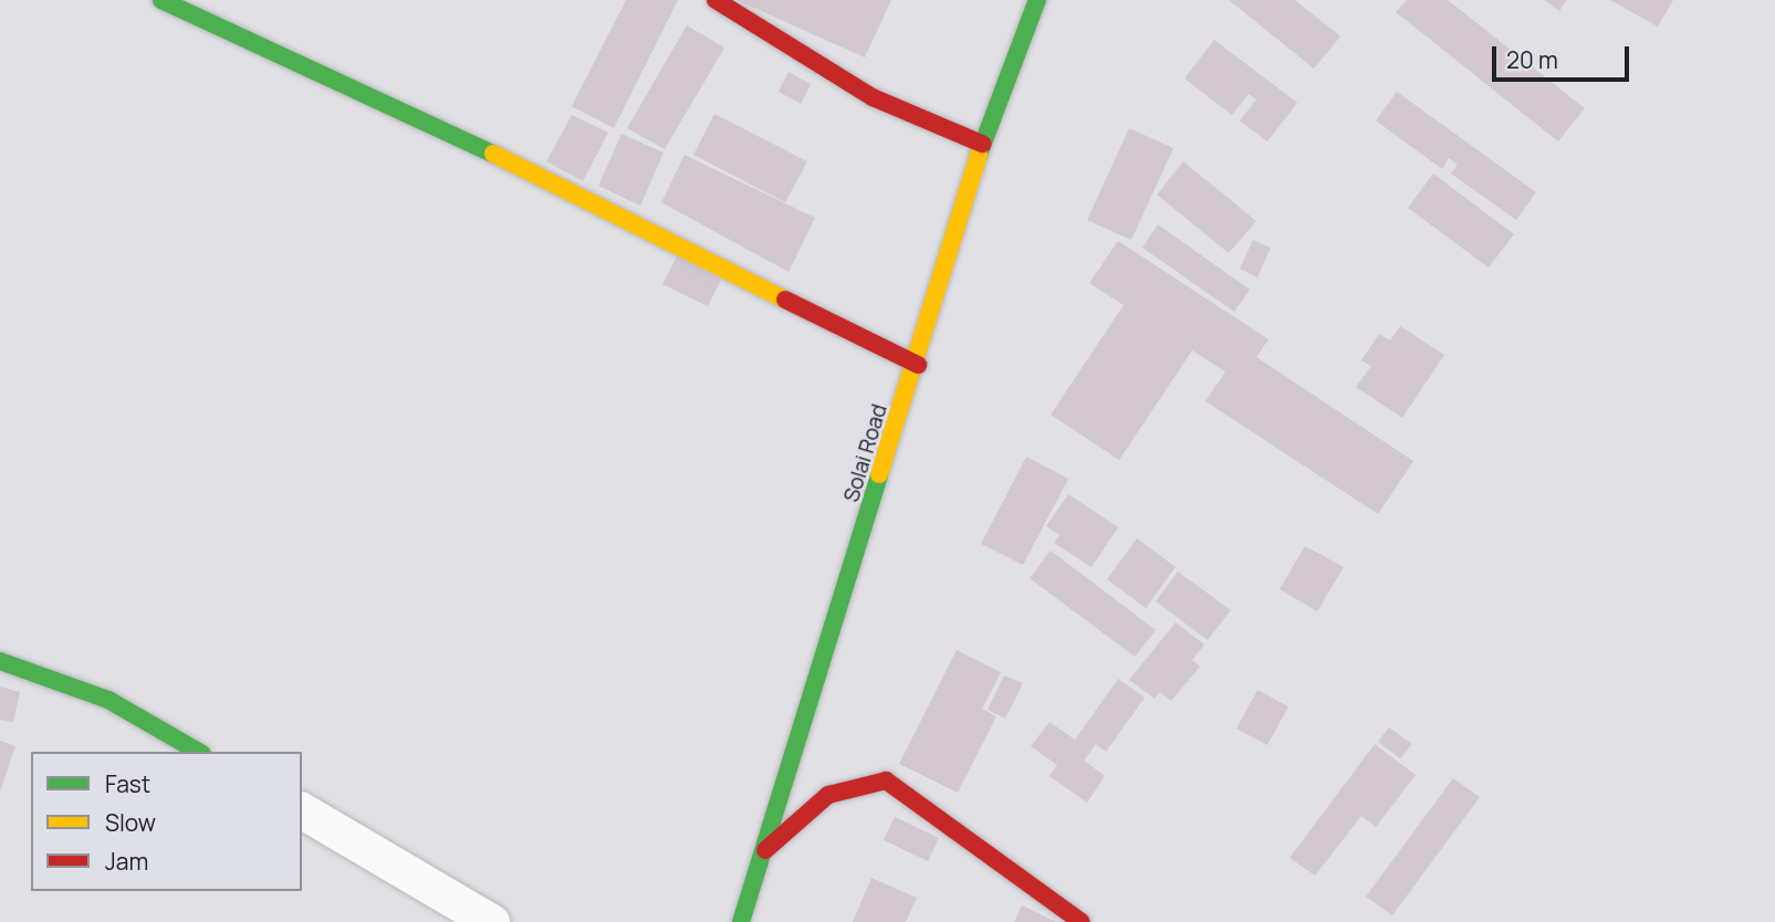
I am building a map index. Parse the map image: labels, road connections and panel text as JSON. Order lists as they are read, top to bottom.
{
  "streets": {
    "main road": ["Solai Road"]
  },
  "legend": ["Fast", "Slow", "Jam"],
  "scale_bar": "20 m"
}
